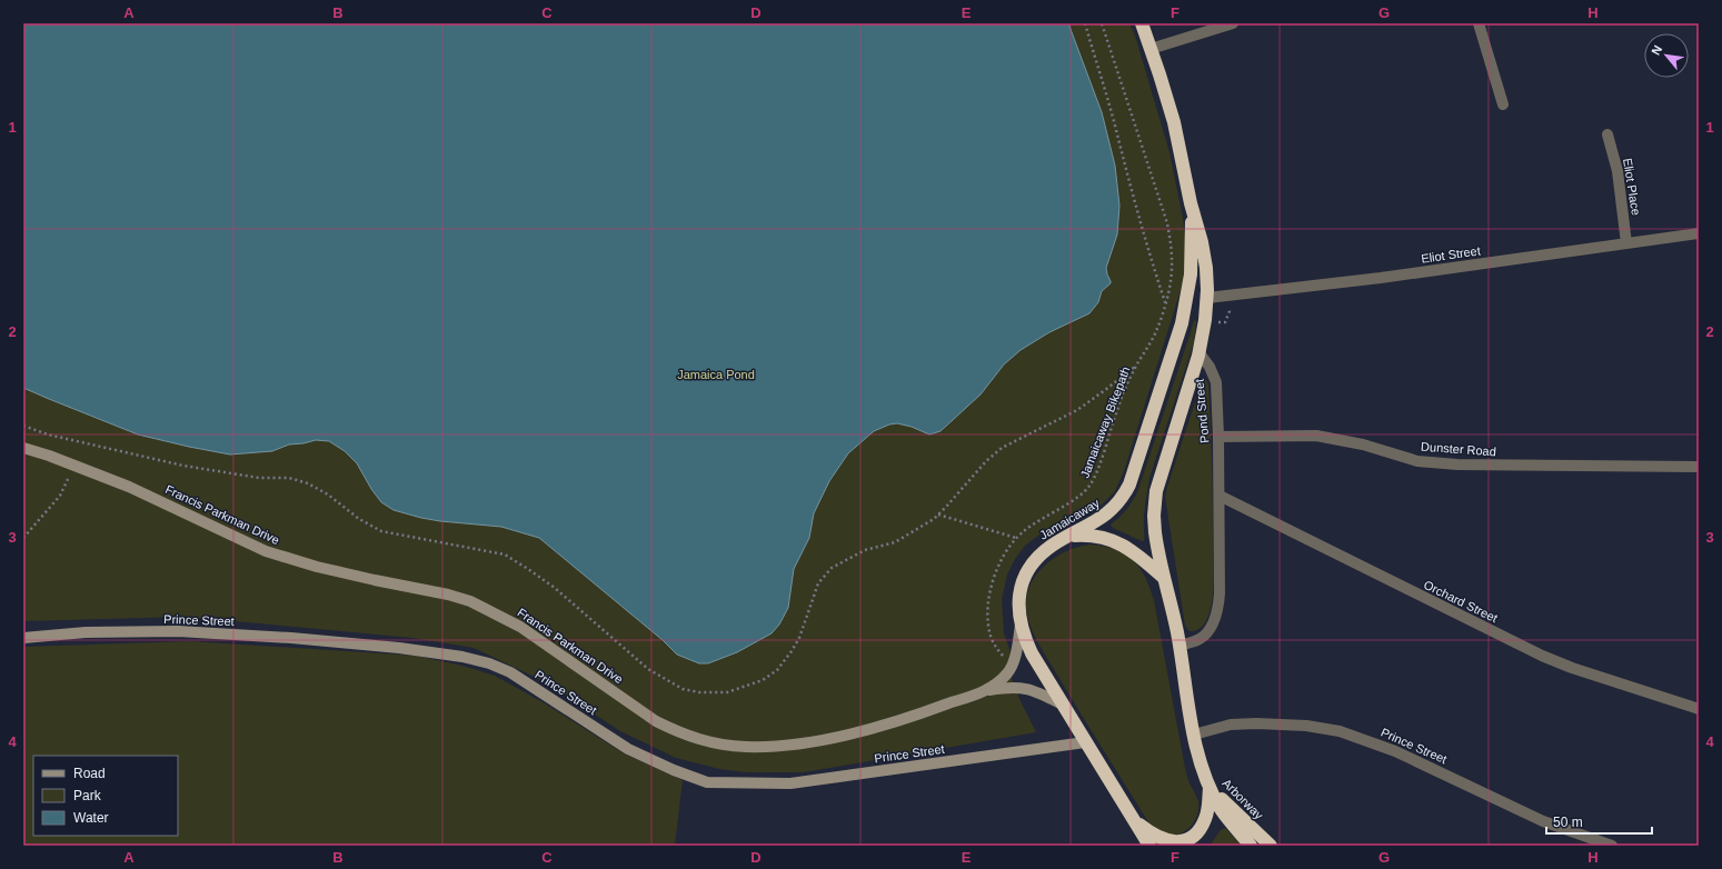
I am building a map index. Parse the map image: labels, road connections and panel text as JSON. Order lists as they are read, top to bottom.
{
  "streets": {
    "highway": ["Jamaicaway", "Arborway"],
    "main road": ["Francis Parkman Drive", "Prince Street"],
    "street": [
      "Eliot Place",
      "Eliot Street",
      "Pond Street",
      "Dunster Road",
      "Orchard Street"
    ],
    "path": ["Jamaicaway Bikepath"]
  },
  "crossings": [
    ["Eliot Place", "Eliot Street"],
    ["Pond Street", "Dunster Road"],
    ["Pond Street", "Orchard Street"],
    ["Francis Parkman Drive", "Jamaicaway"],
    ["Jamaicaway", "Prince Street"]
  ],
  "parks": ["Jamaica Pond"],
  "legend": ["Road", "Park", "Water"],
  "scale_bar": "50 m",
  "north": "top left",
  "grid": {
    "columns": [
      "A",
      "B",
      "C",
      "D",
      "E",
      "F",
      "G",
      "H"
    ],
    "rows": [
      "1",
      "2",
      "3",
      "4"
    ]
  }
}
